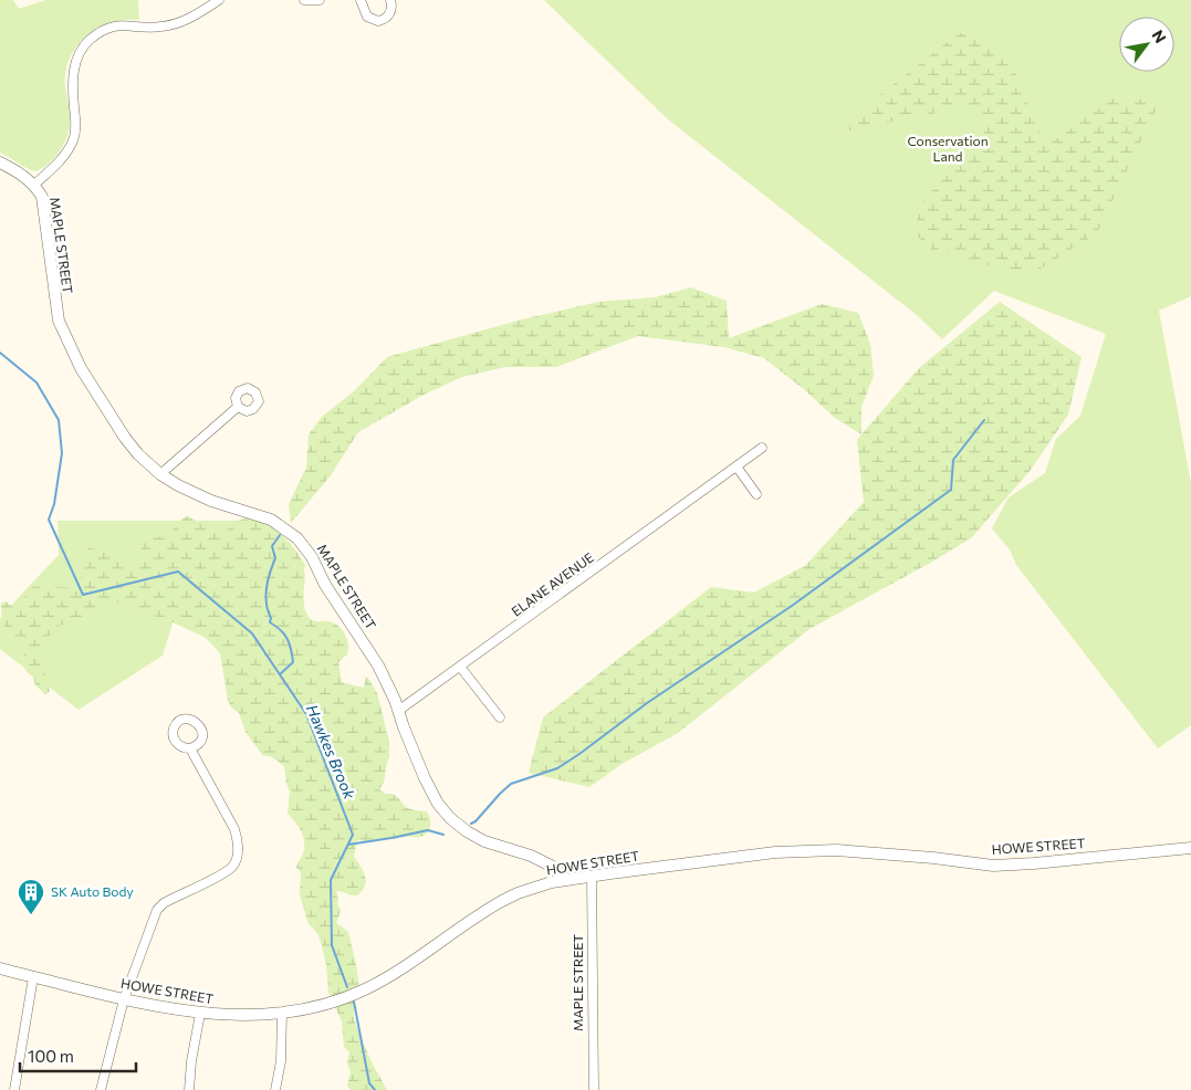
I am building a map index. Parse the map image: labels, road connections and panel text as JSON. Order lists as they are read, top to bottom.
{
  "streets": {
    "street": ["MAPLE STREET", "ELANE AVENUE", "HOWE STREET"]
  },
  "crossings": [
    ["MAPLE STREET", "ELANE AVENUE"],
    ["MAPLE STREET", "HOWE STREET"]
  ],
  "water": ["Hawkes Brook"],
  "parks": ["Conservation Land"],
  "places": {
    "building": ["SK Auto Body"]
  },
  "scale_bar": "100 m",
  "north": "top right"
}
